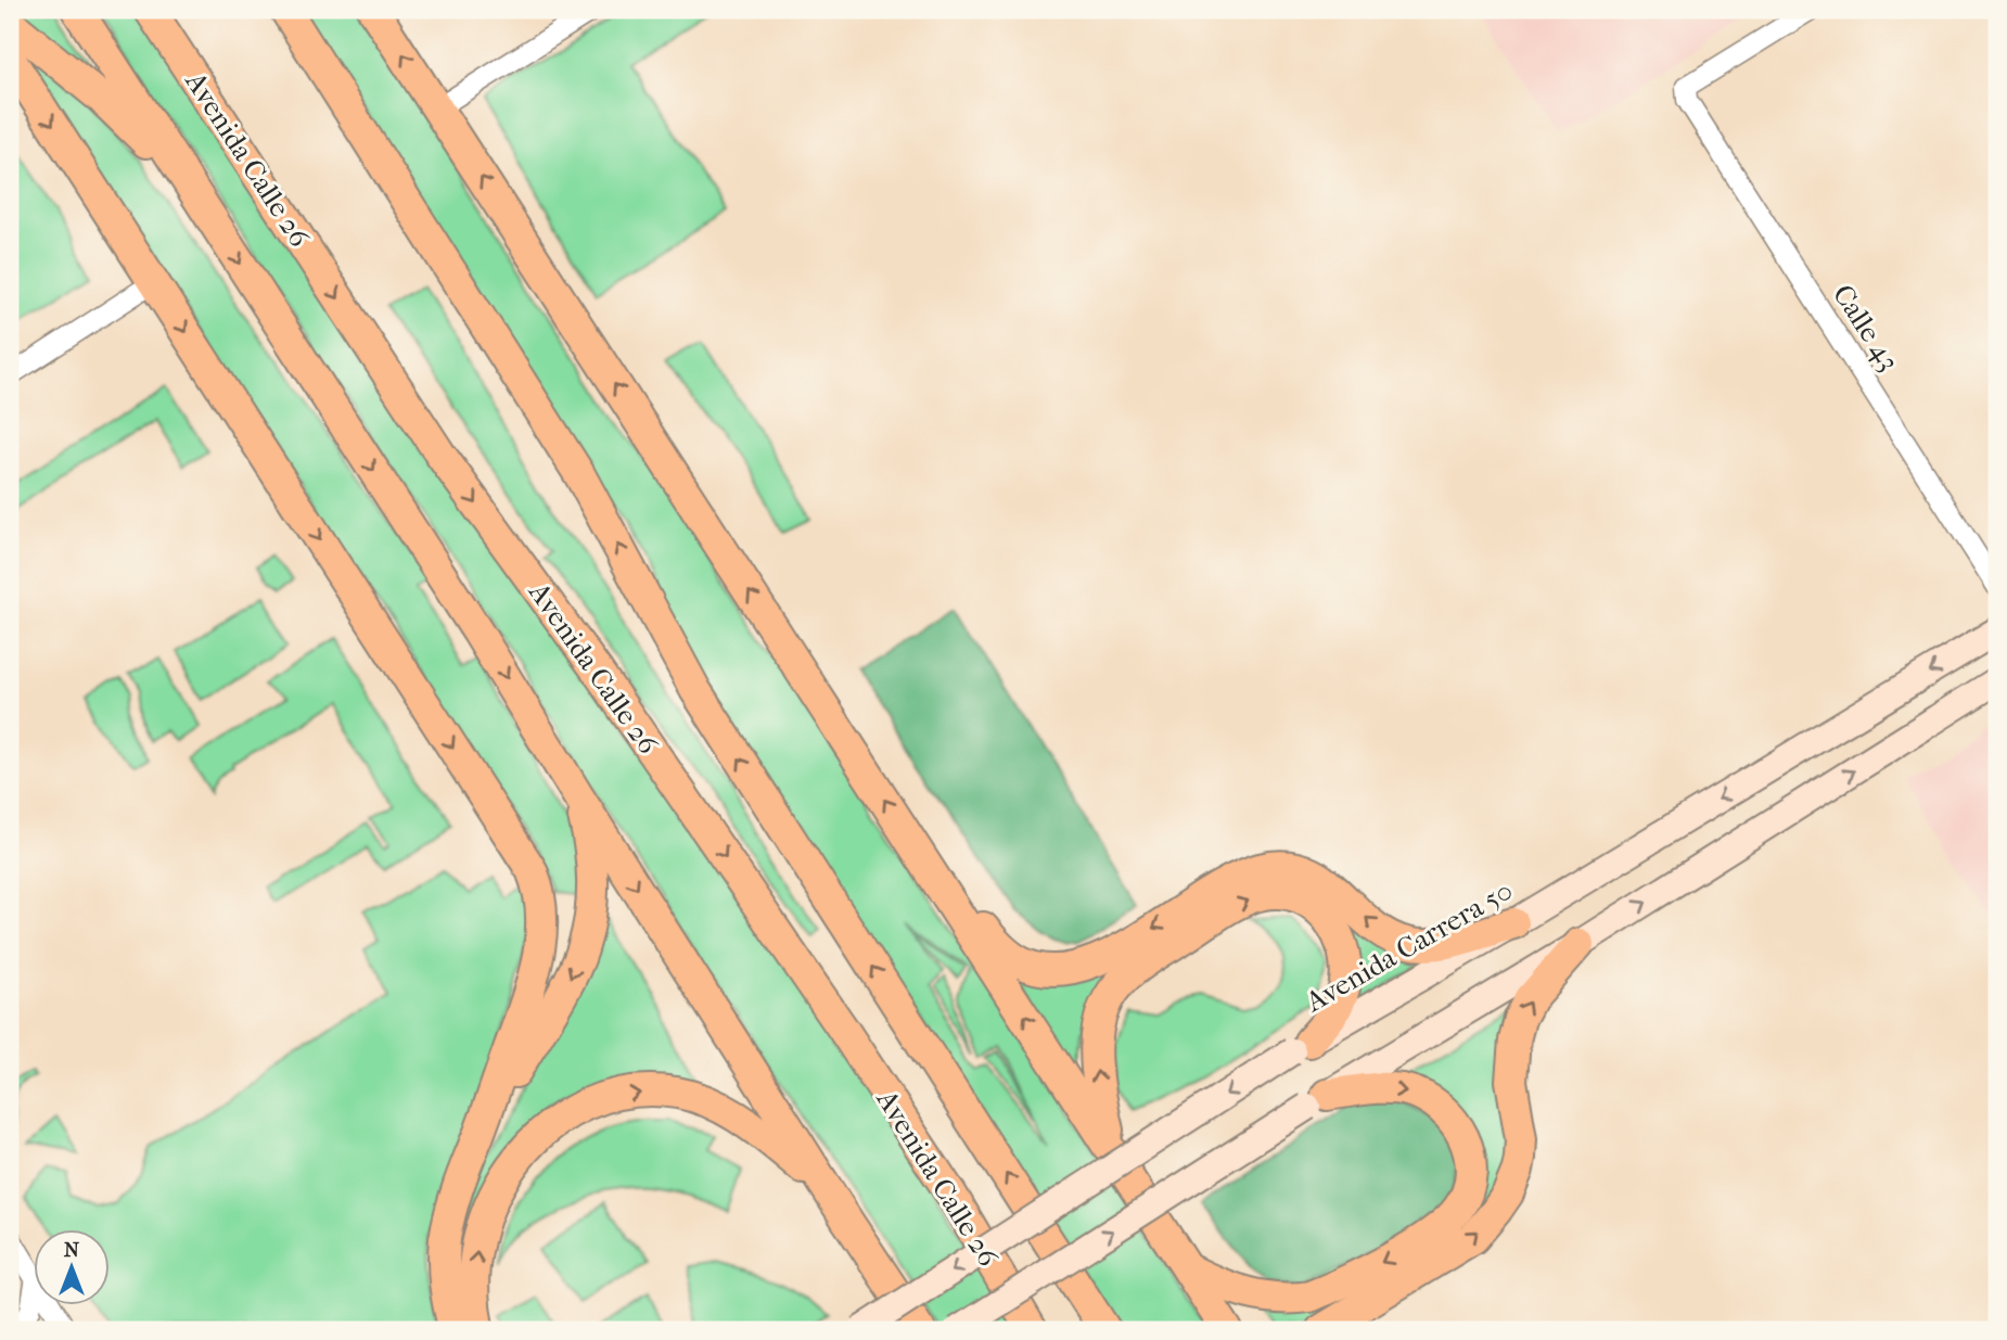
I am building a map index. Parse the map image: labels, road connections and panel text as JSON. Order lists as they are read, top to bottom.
{
  "streets": {
    "main road": ["Avenida Calle 26", "Avenida Carrera 50"],
    "street": ["Calle 43"]
  },
  "north": "top"
}
